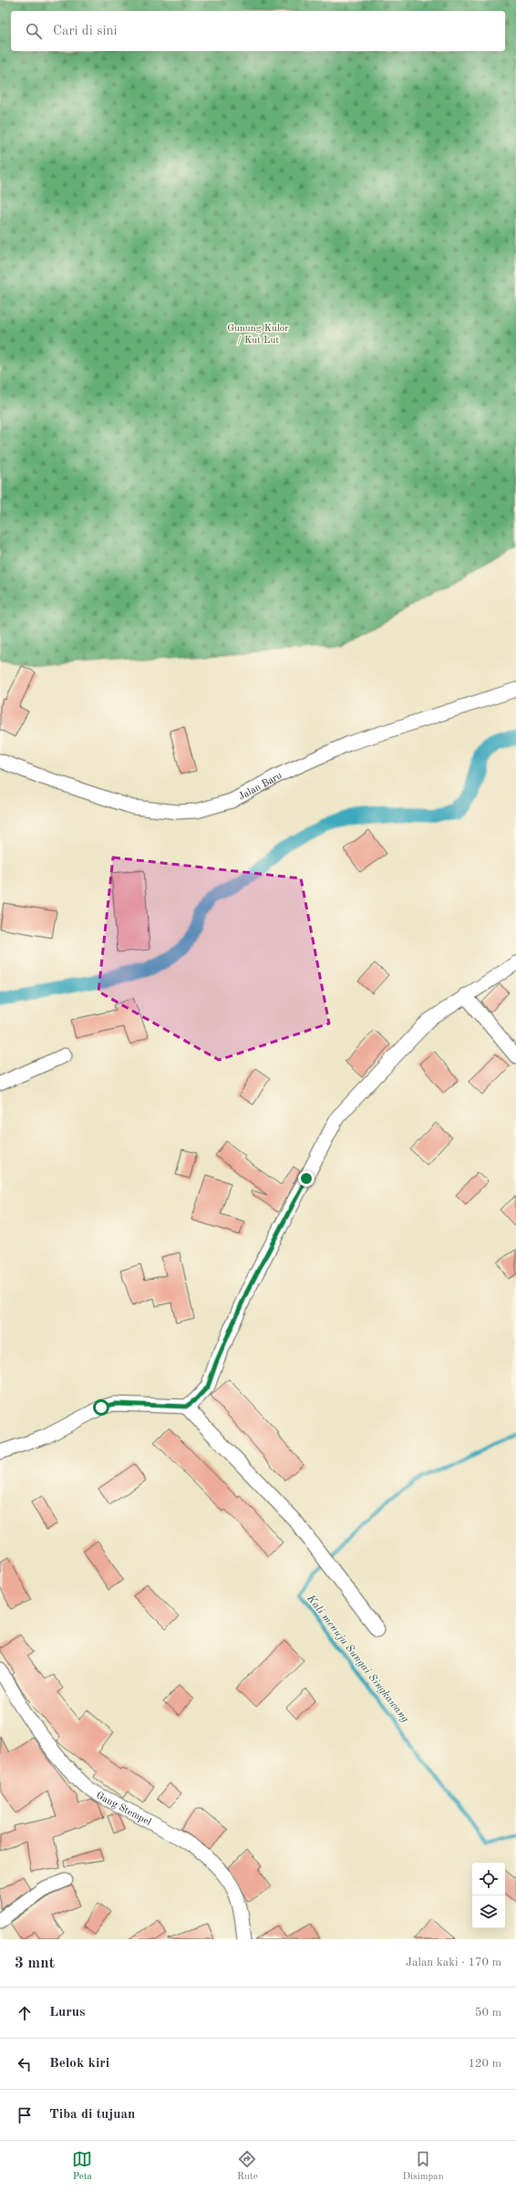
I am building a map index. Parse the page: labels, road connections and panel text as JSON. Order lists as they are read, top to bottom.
{
  "streets": {
    "street": ["Jalan Baru", "Gang Stempel"]
  },
  "water": ["Kali menuju Sungai Singkawang"],
  "parks": ["Gunung Kulor / Kut Lut"],
  "page": {
    "search": "Cari di sini",
    "heading": ["3 mnt", "Jalan kaki · 170 m"],
    "list": [
      ["Lurus", "50 m"],
      ["Belok kiri", "120 m"],
      "Tiba di tujuan"
    ],
    "nav": ["Peta", "Rute", "Disimpan"]
  }
}
